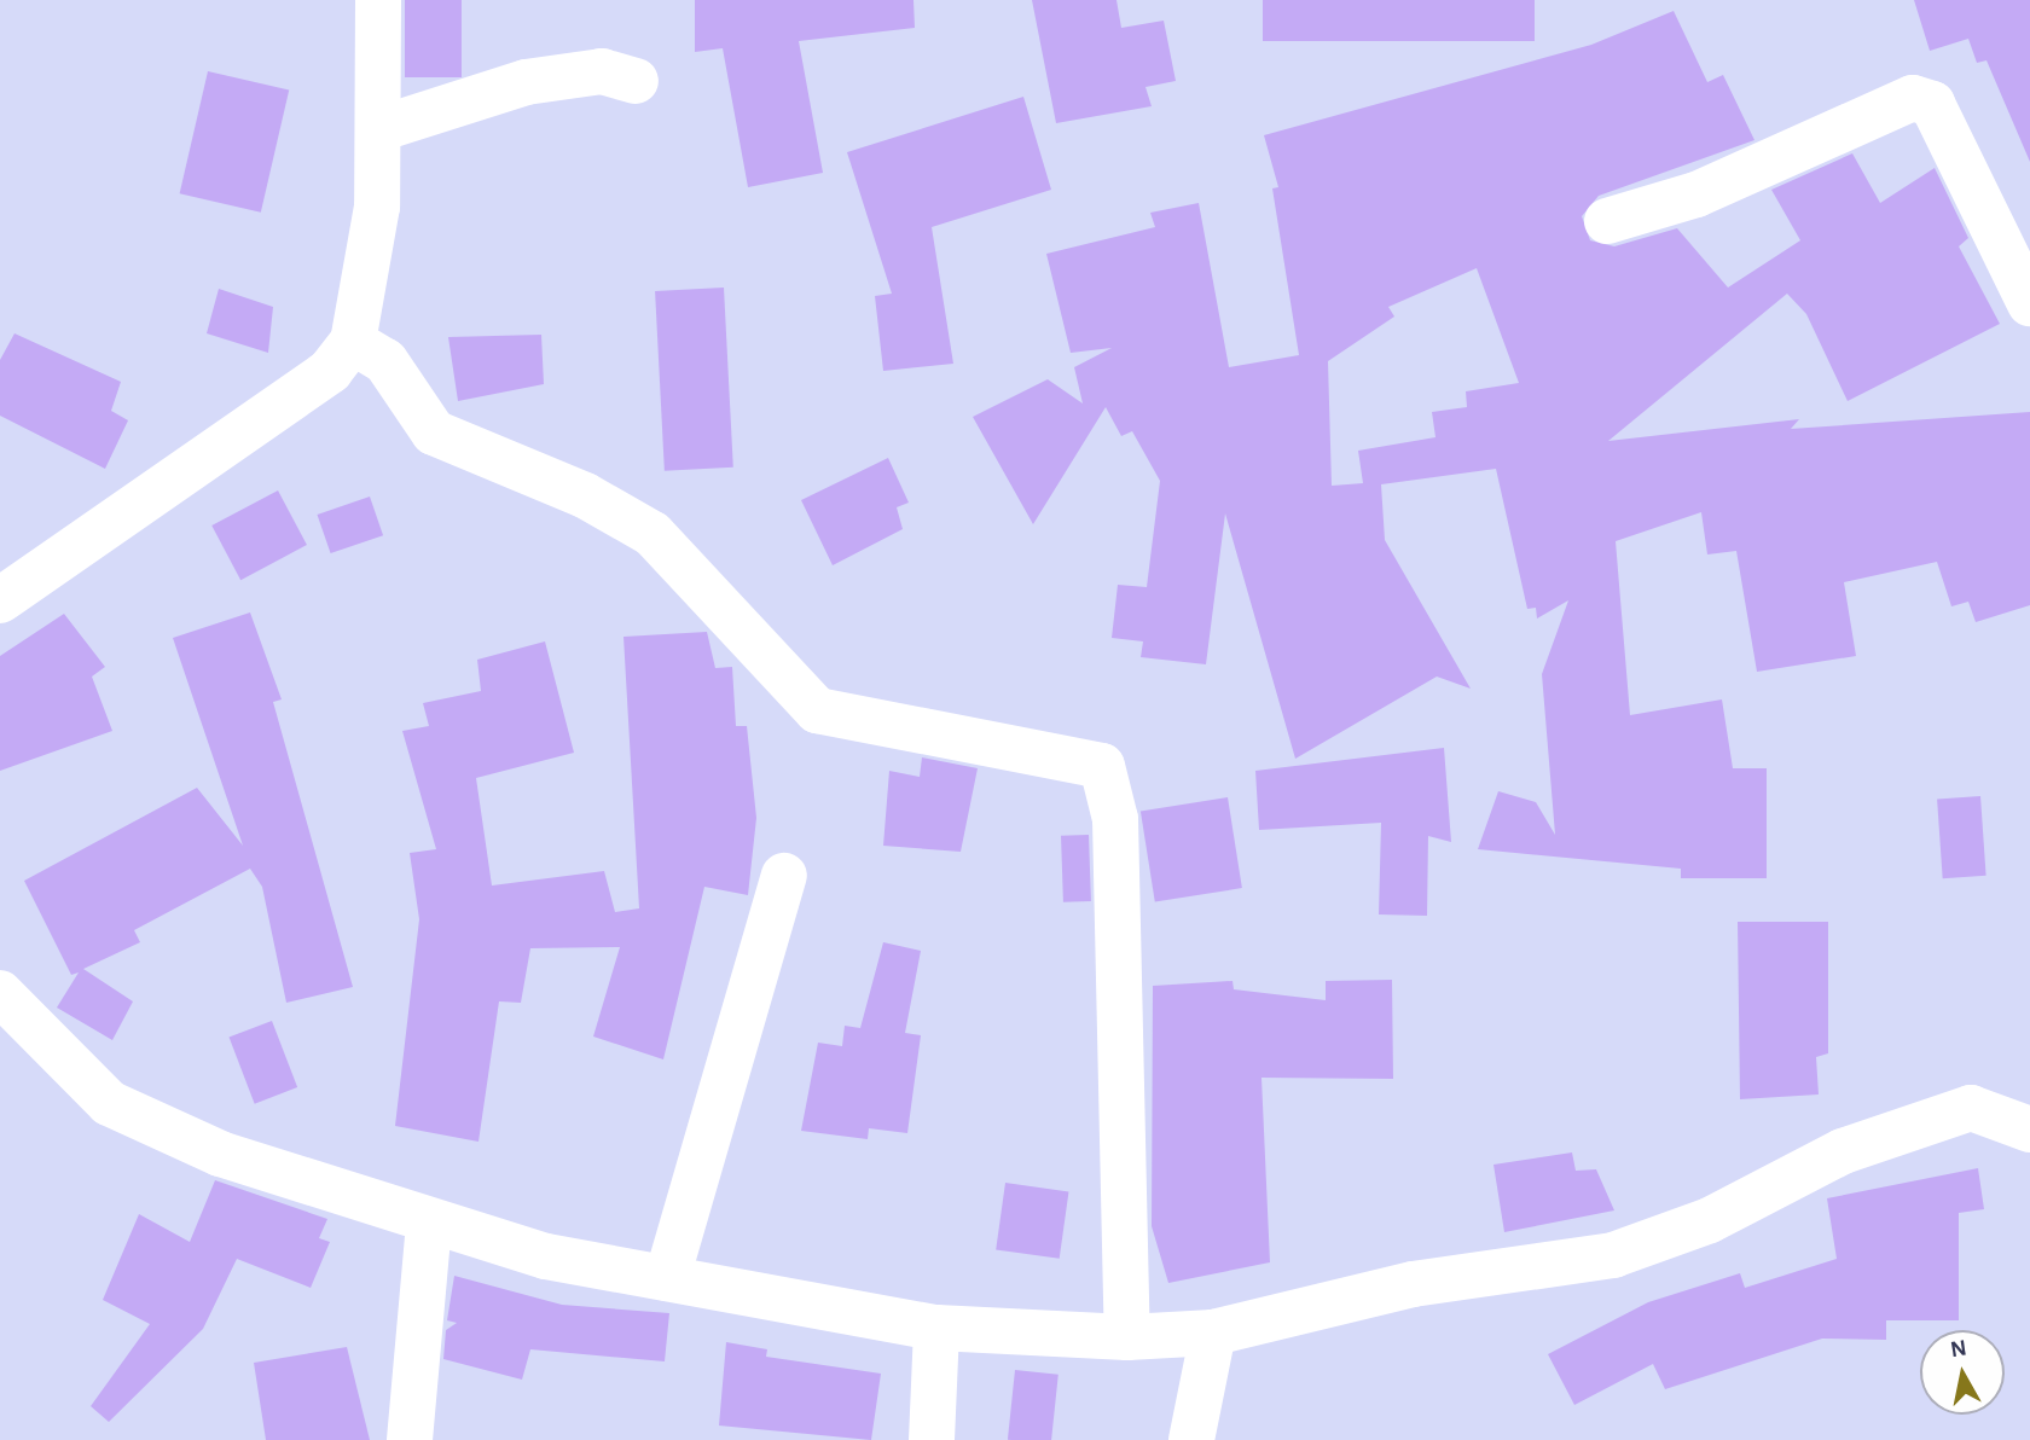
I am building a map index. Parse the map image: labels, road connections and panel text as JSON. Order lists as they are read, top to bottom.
{
  "north": "top"
}
